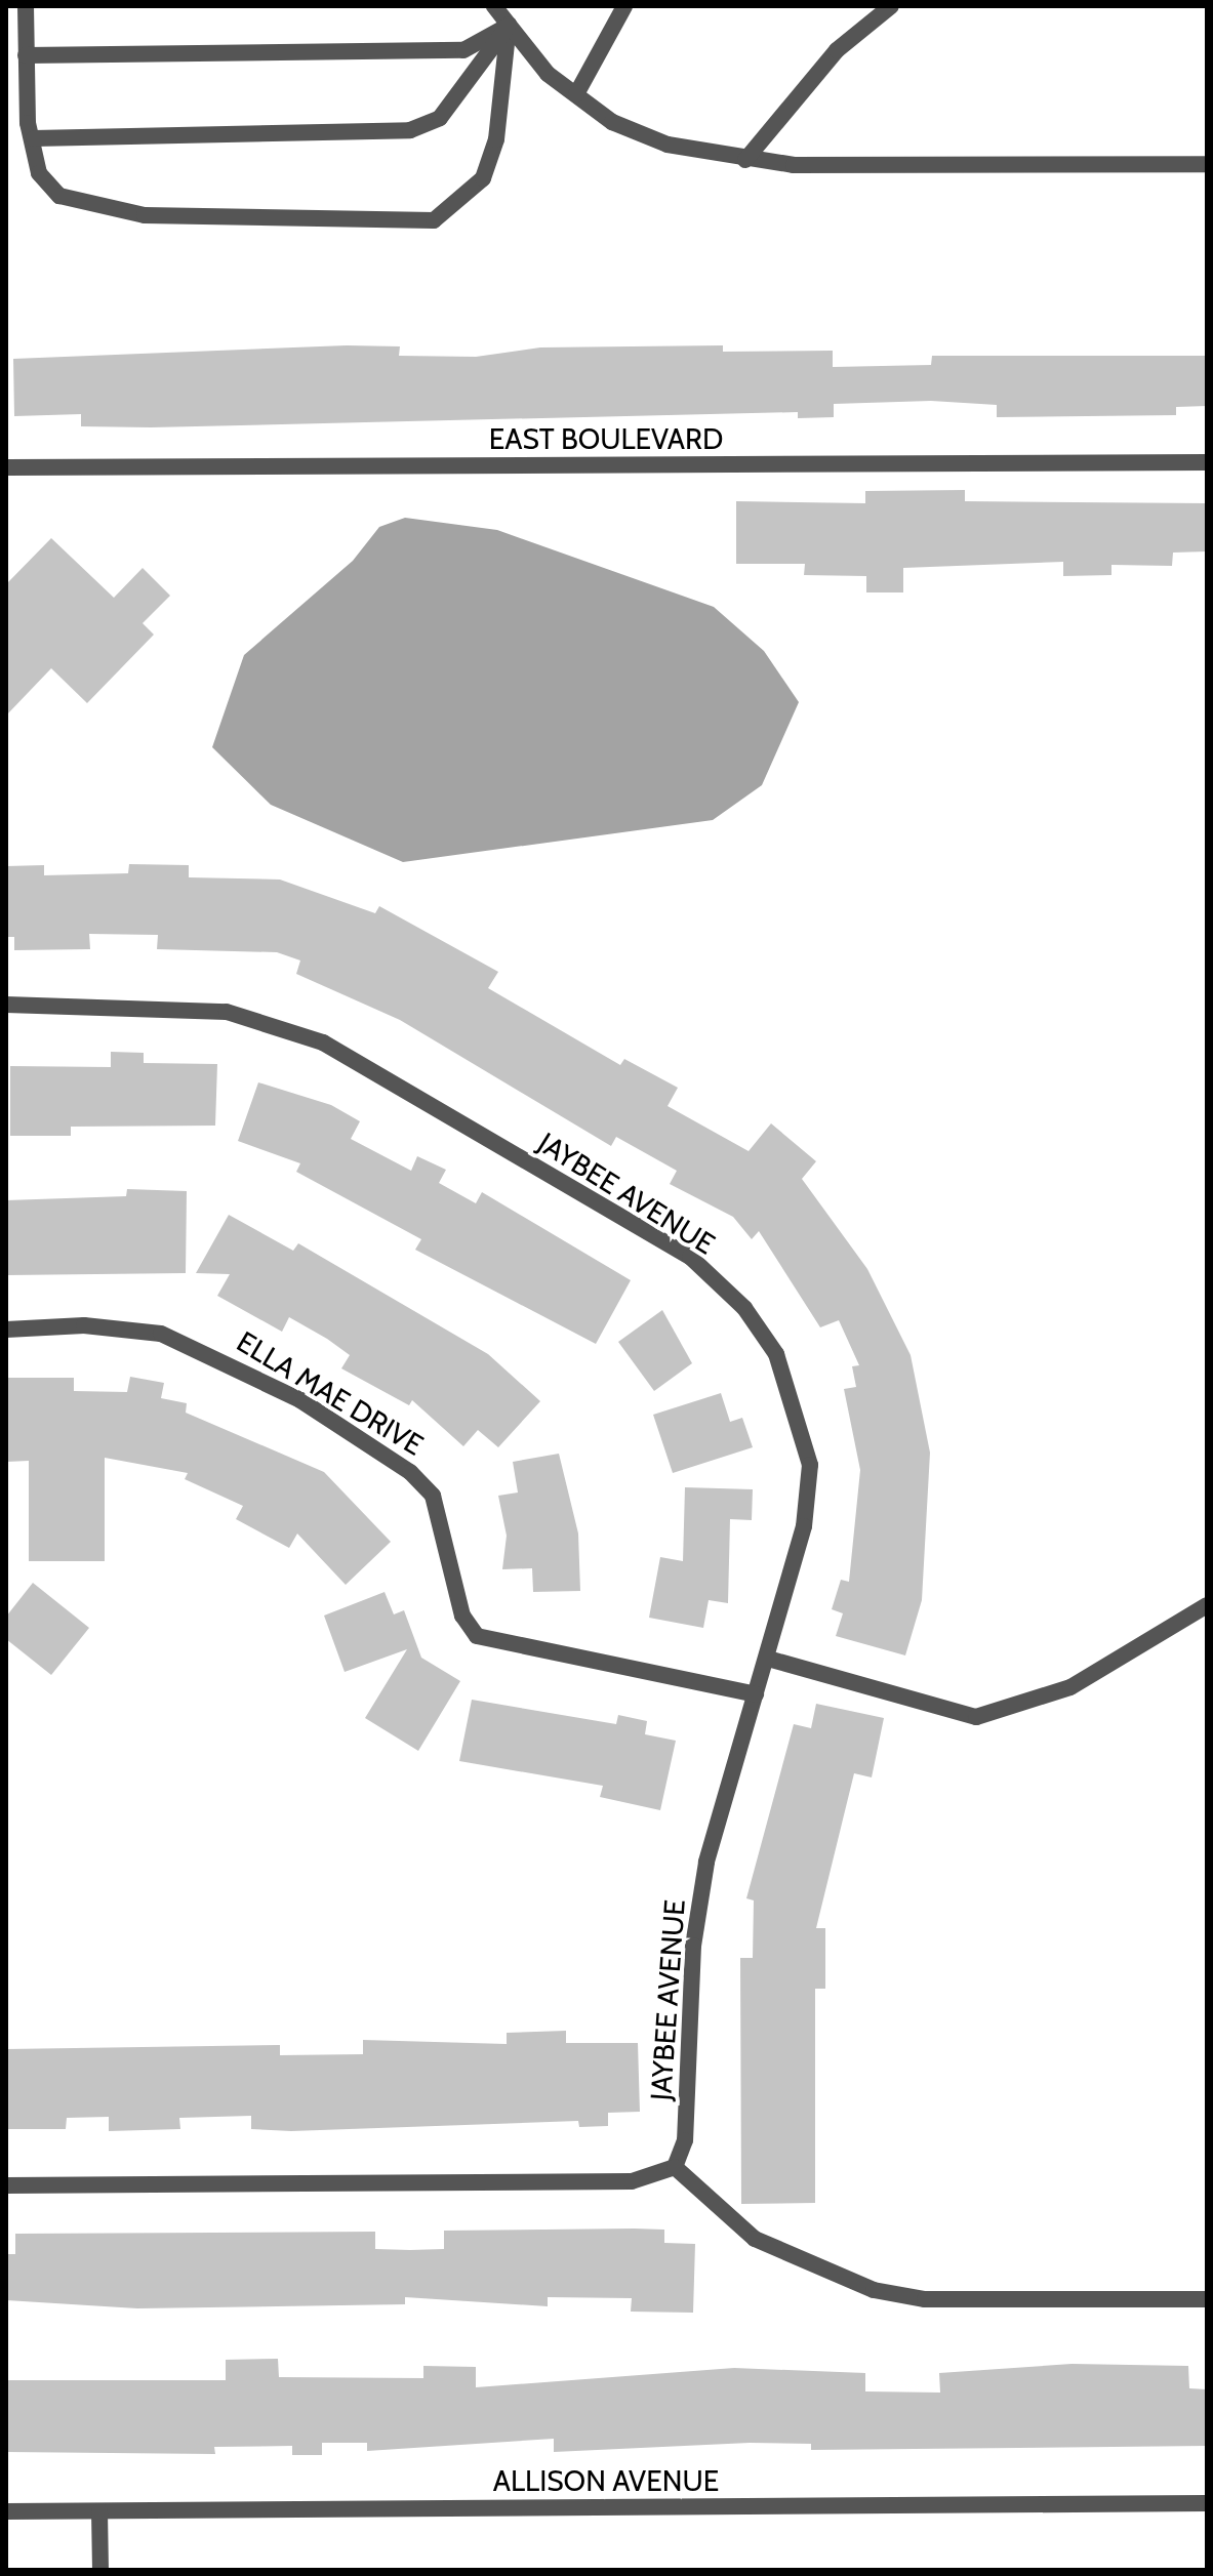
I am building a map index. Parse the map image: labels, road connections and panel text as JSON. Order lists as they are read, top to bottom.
{
  "streets": {
    "street": [
      "EAST BOULEVARD",
      "JAYBEE AVENUE",
      "ELLA MAE DRIVE",
      "ALLISON AVENUE"
    ]
  },
  "crossings": [
    ["JAYBEE AVENUE", "ELLA MAE DRIVE"]
  ]
}
